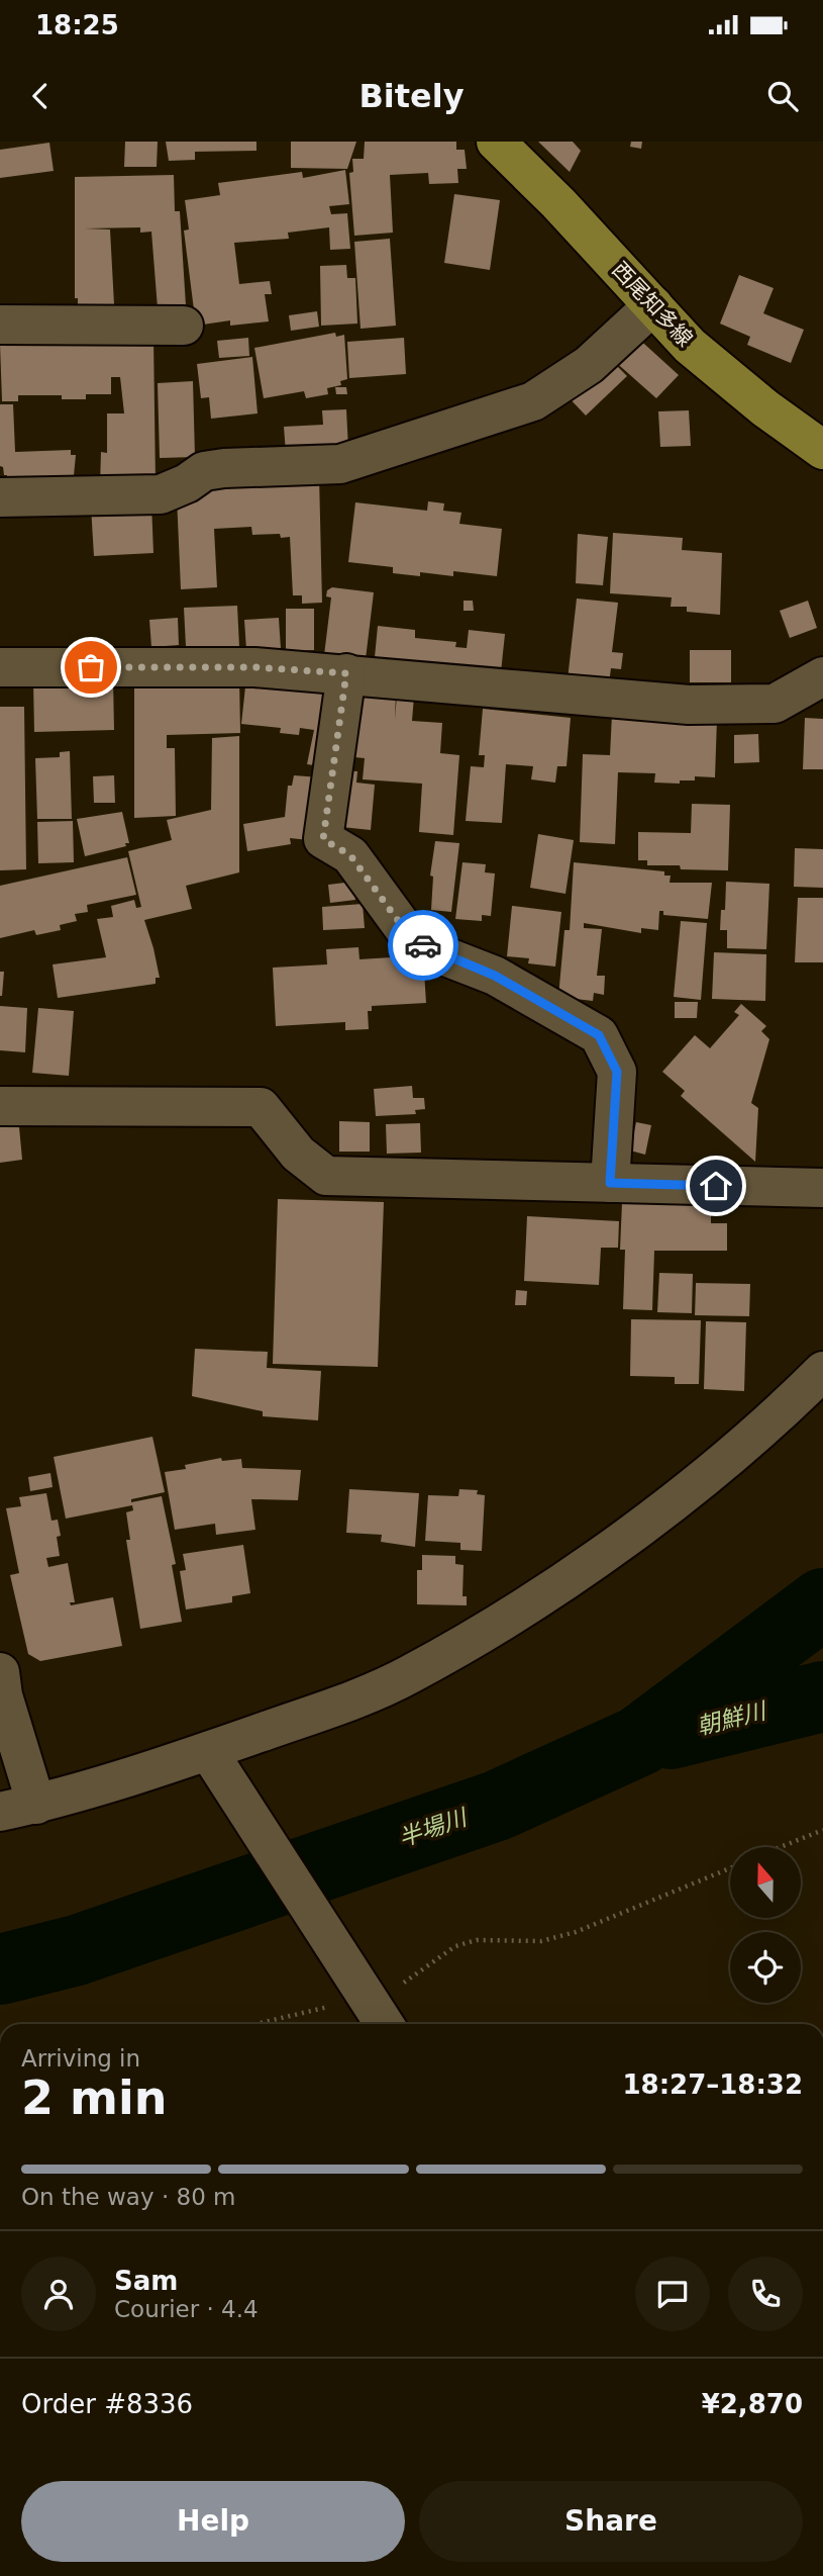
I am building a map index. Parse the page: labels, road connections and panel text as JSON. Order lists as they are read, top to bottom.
{
  "streets": {
    "main road": ["西尾知多線"]
  },
  "water": ["朝鮮川", "半場川"],
  "north": "top",
  "page": {
    "status": "18:25",
    "header": "Bitely",
    "heading": ["2 min", "Arriving in", "18:27–18:32"],
    "panel": [
      "Sam",
      "Courier · 4.4",
      "Order #8336",
      "¥2,870"
    ],
    "bar": "On the way · 80 m",
    "buttons": ["Help", "Share"]
  }
}
